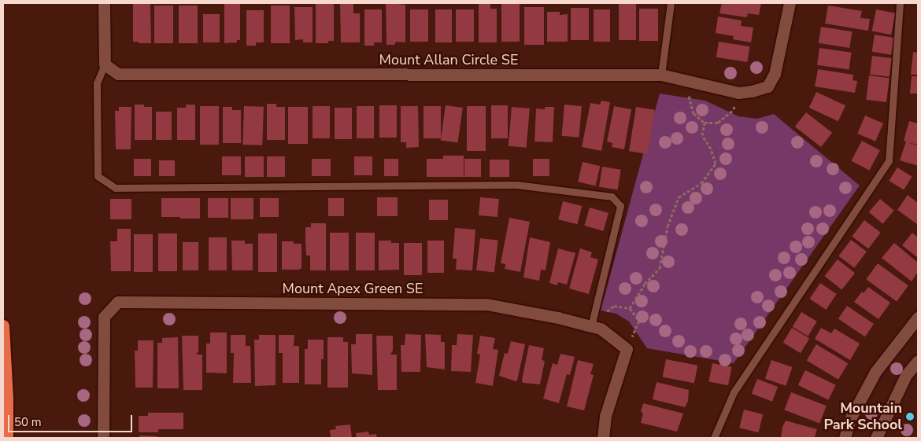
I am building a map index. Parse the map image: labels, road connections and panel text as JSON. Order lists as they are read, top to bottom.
{
  "streets": {
    "street": ["Mount Allan Circle SE", "Mount Apex Green SE"]
  },
  "places": ["Mountain Park School"],
  "scale_bar": "50 m"
}
